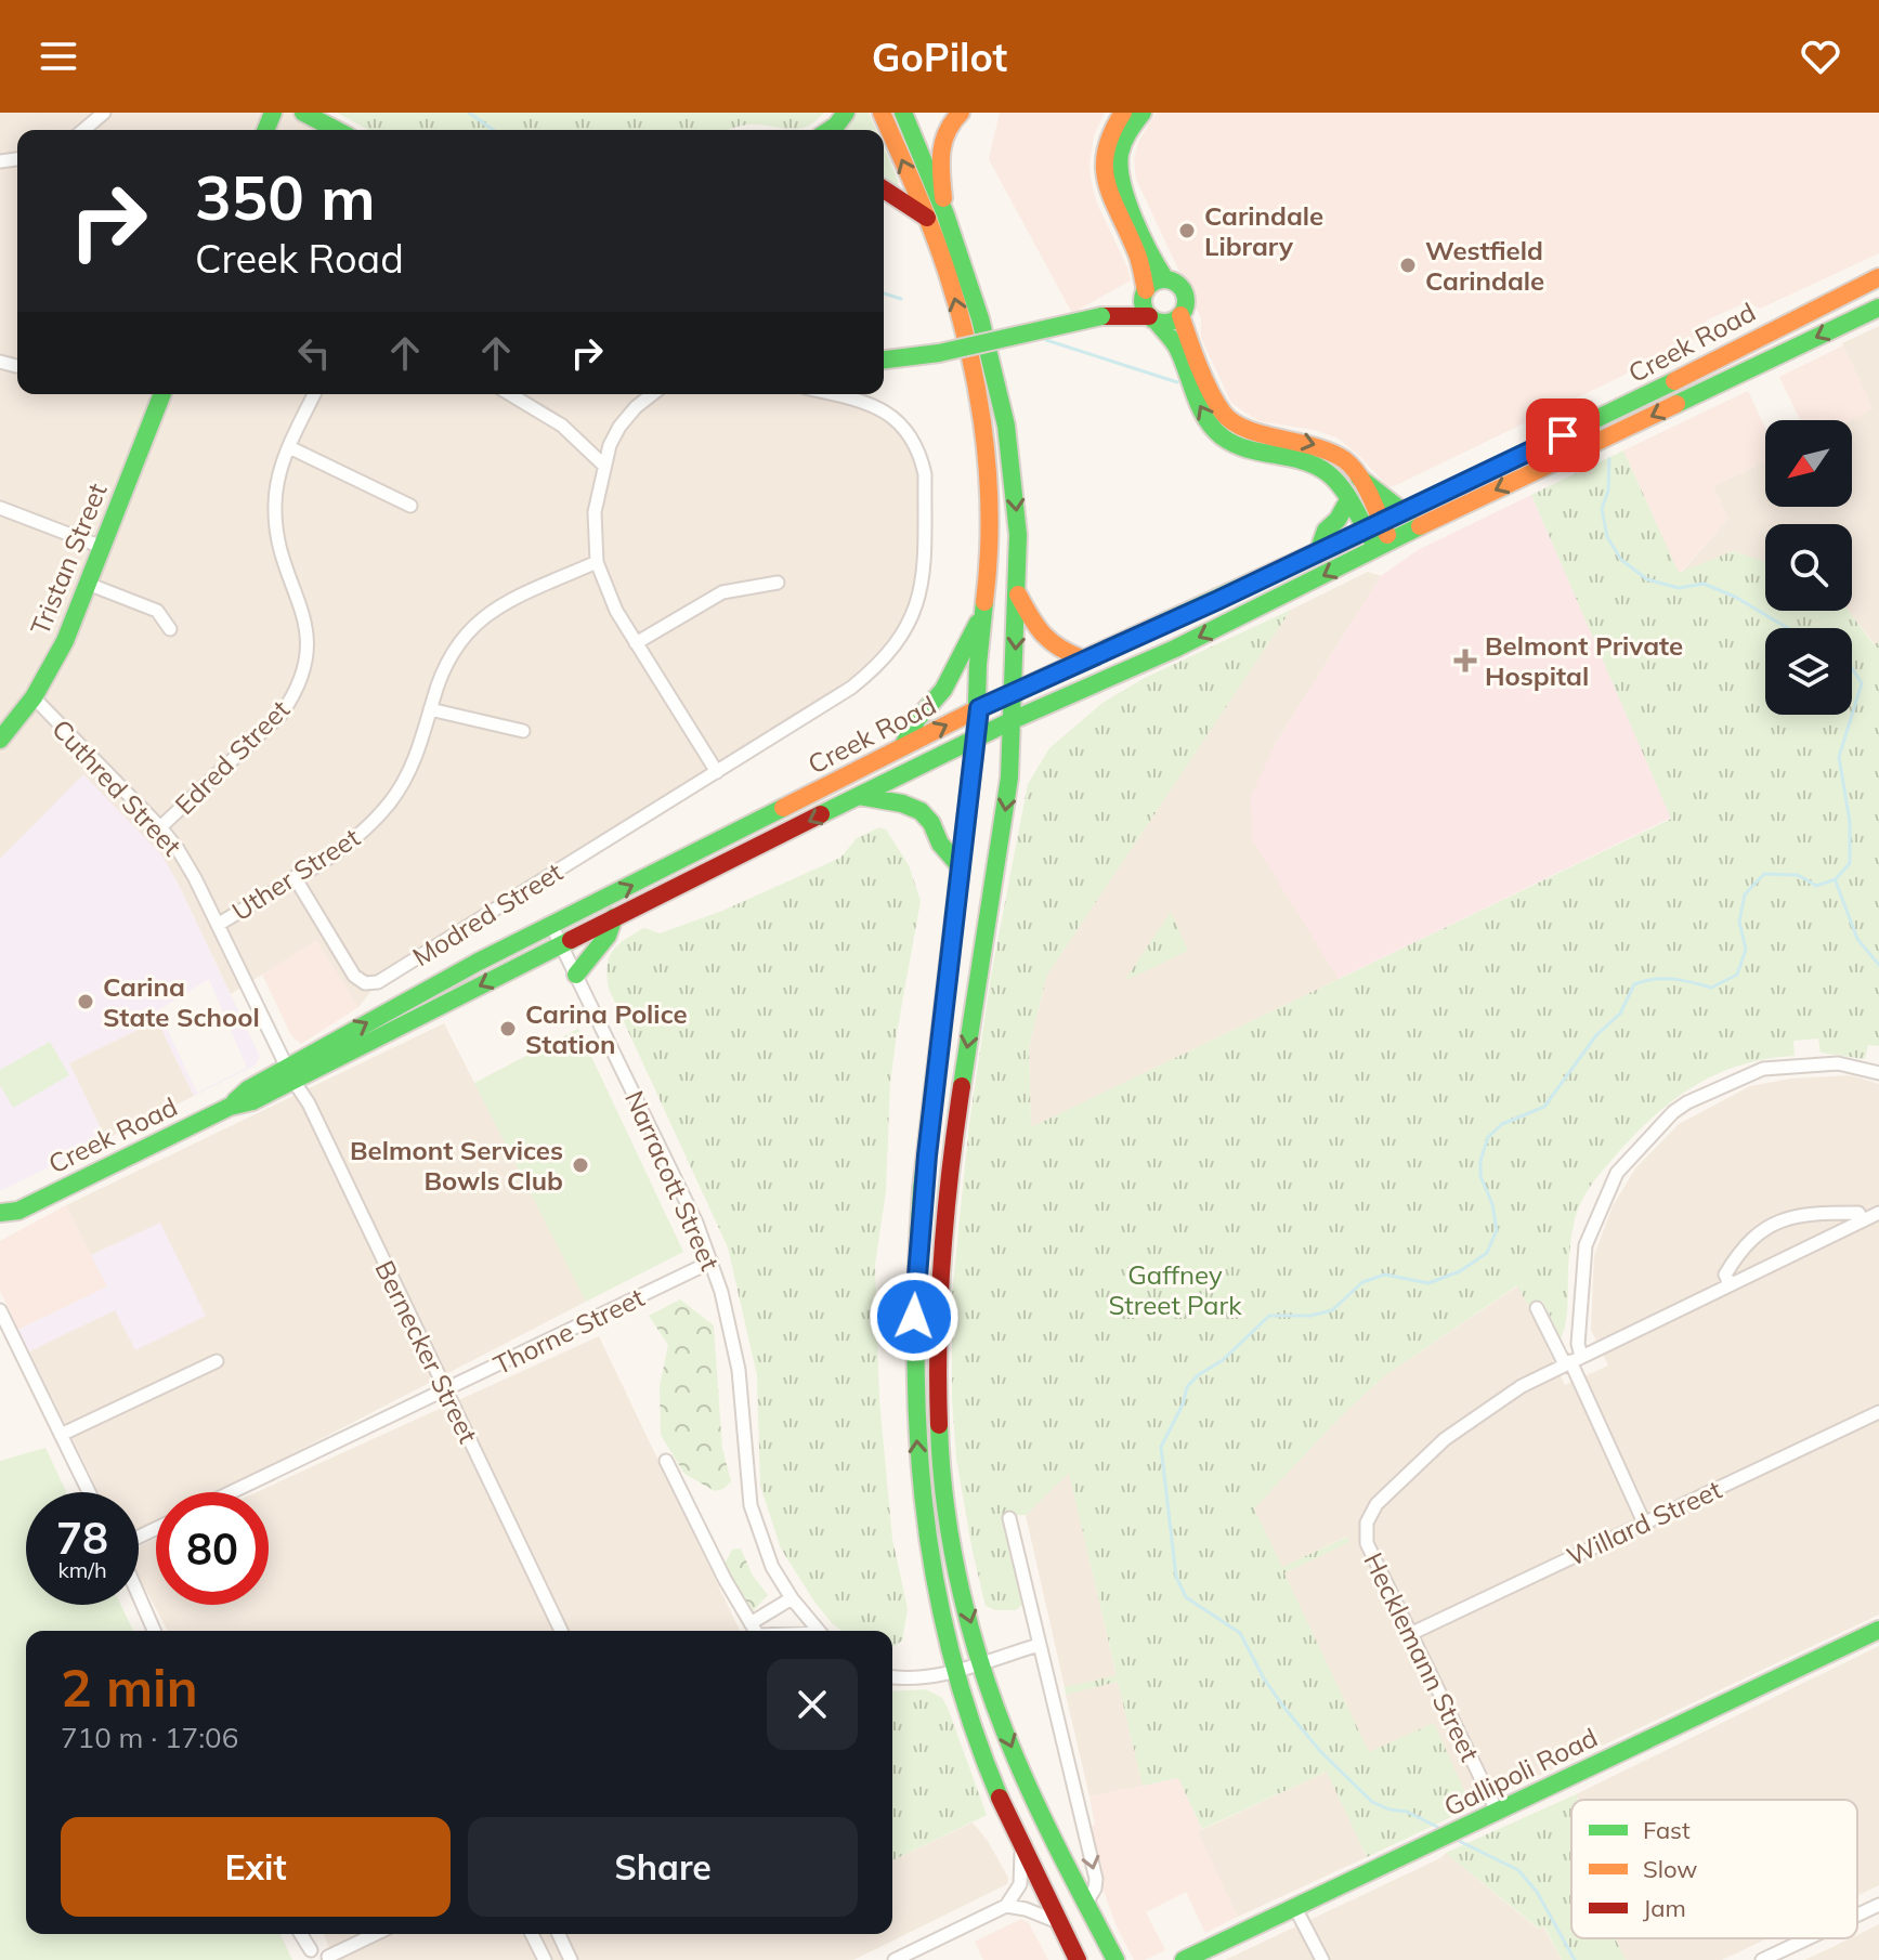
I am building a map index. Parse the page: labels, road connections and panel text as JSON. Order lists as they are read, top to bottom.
{
  "streets": {
    "main road": ["Creek Road", "Tristan Street", "Gallipoli Road"],
    "street": [
      "Edred Street",
      "Cuthred Street",
      "Uther Street",
      "Modred Street",
      "Narracott Street",
      "Thorne Street",
      "Bernecker Street",
      "Willard Street",
      "Hecklemann Street"
    ]
  },
  "crossings": [
    ["Creek Road", "Cuthred Street"],
    ["Creek Road", "Narracott Street"],
    ["Creek Road", "Bernecker Street"],
    ["Tristan Street", "Cuthred Street"],
    ["Edred Street", "Cuthred Street"],
    ["Cuthred Street", "Uther Street"],
    ["Cuthred Street", "Bernecker Street"],
    ["Uther Street", "Modred Street"],
    ["Narracott Street", "Thorne Street"],
    ["Thorne Street", "Bernecker Street"],
    ["Willard Street", "Hecklemann Street"],
    ["Hecklemann Street", "Gallipoli Road"]
  ],
  "parks": ["Gaffney Street Park"],
  "places": {
    "other": [
      "Carindale Library",
      "Westfield Carindale",
      "Carina State School",
      "Carina Police Station",
      "Belmont Services Bowls Club"
    ],
    "health": ["Belmont Private Hospital"]
  },
  "legend": ["Fast", "Slow", "Jam"],
  "north": "bottom left",
  "page": {
    "header": "GoPilot",
    "turn": ["350 m", "Creek Road"],
    "speed": "78 km/h",
    "limit": "80",
    "heading": ["2 min", "710 m · 17:06"],
    "buttons": ["Exit", "Share"]
  }
}
